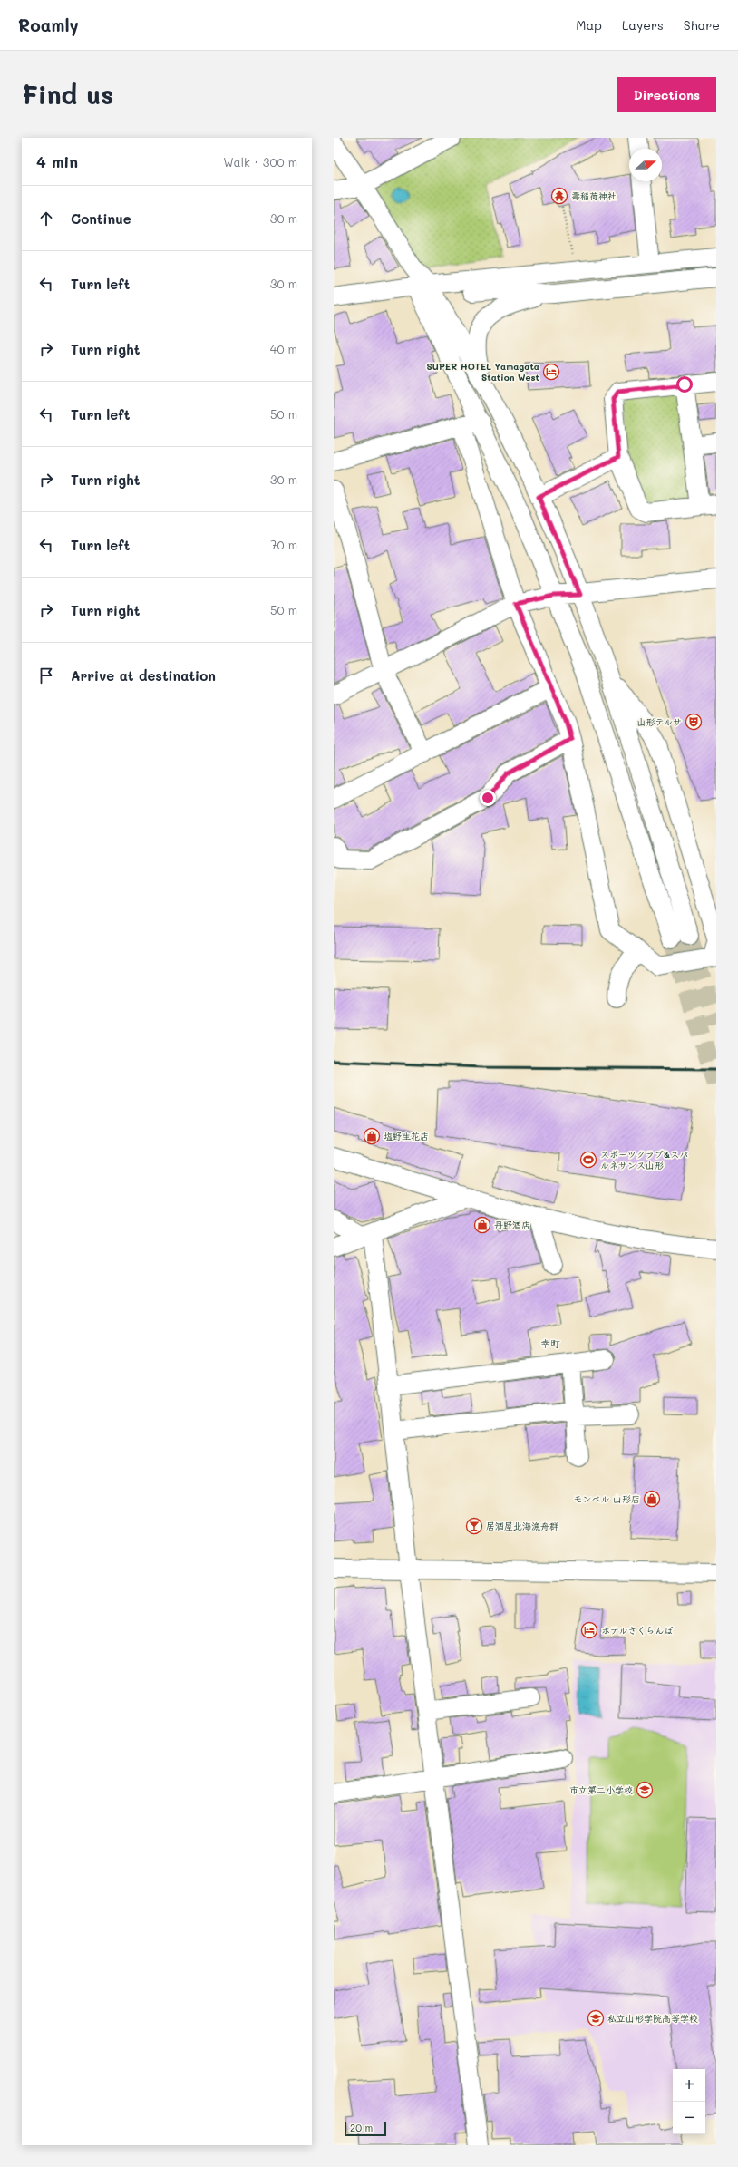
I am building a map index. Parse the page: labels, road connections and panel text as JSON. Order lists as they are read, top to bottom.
{
  "districts": ["幸町"],
  "places": {
    "temple": ["壽稲荷神社"],
    "hotel": ["SUPER HOTEL Yamagata Station West", "ホテルさくらんぼ"],
    "theatre": ["山形テルサ"],
    "shop": ["塩野生花店", "丹野酒店", "モンベル 山形店"],
    "sports": ["スポーツクラブ&スパ ルネサンス山形"],
    "bar": ["居酒屋北海漁舟群"],
    "school or university": ["市立第二小学校", "私立山形学院高等学校"]
  },
  "scale_bar": "20 m",
  "north": "right",
  "page": {
    "header": "Roamly",
    "nav": ["Map", "Layers", "Share"],
    "buttons": "Directions",
    "title": "Find us",
    "heading": ["4 min", "Walk · 300 m"],
    "list": [
      ["Continue", "30 m"],
      ["Turn left", "30 m"],
      ["Turn right", "40 m"],
      ["Turn left", "50 m"],
      ["Turn right", "30 m"],
      ["Turn left", "70 m"],
      ["Turn right", "50 m"],
      "Arrive at destination"
    ],
    "map_buttons": ["+", "−"],
    "scale": "20 m"
  }
}
